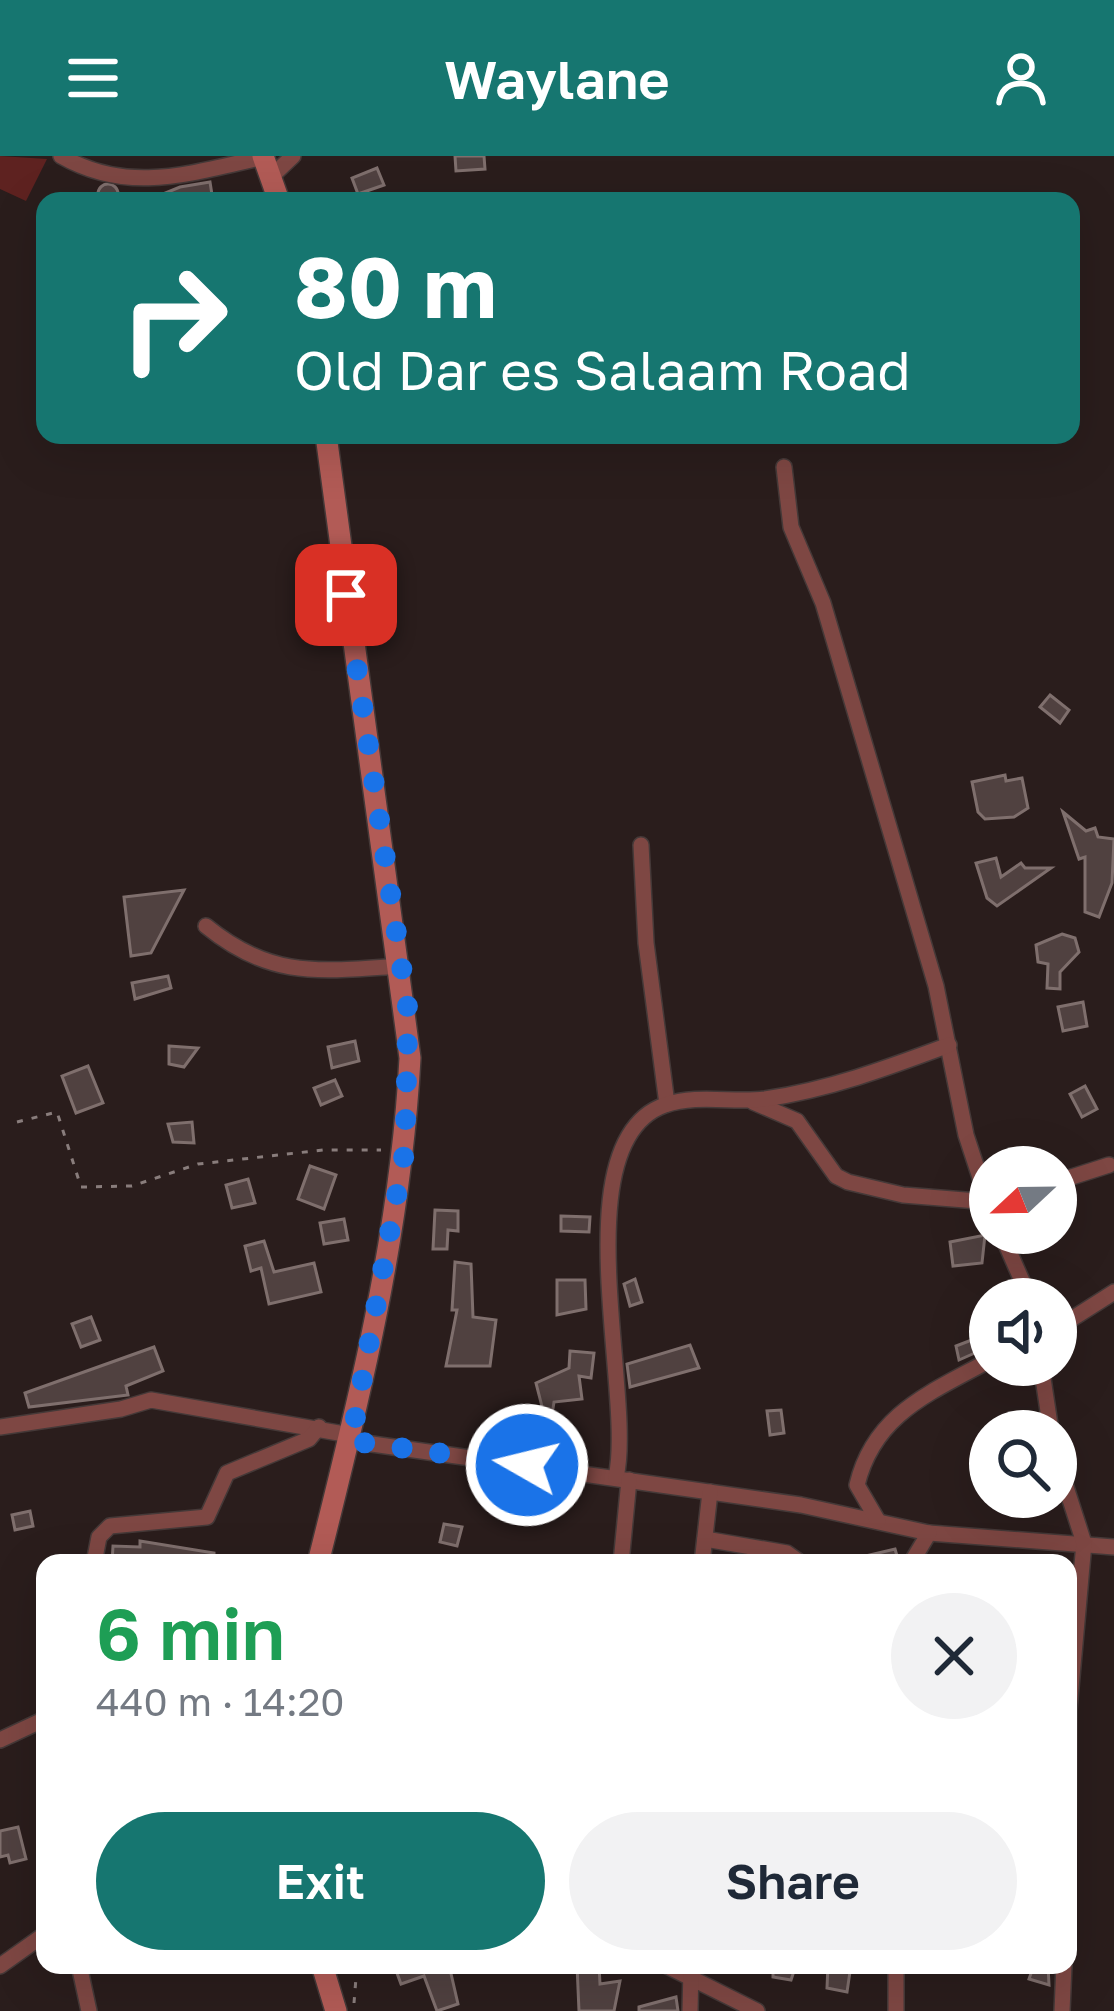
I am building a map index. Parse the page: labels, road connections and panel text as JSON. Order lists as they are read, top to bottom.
{
  "north": "left",
  "page": {
    "header": "Waylane",
    "turn": ["80 m", "Old Dar es Salaam Road"],
    "heading": ["6 min", "440 m · 14:20"],
    "buttons": ["Exit", "Share"]
  }
}
